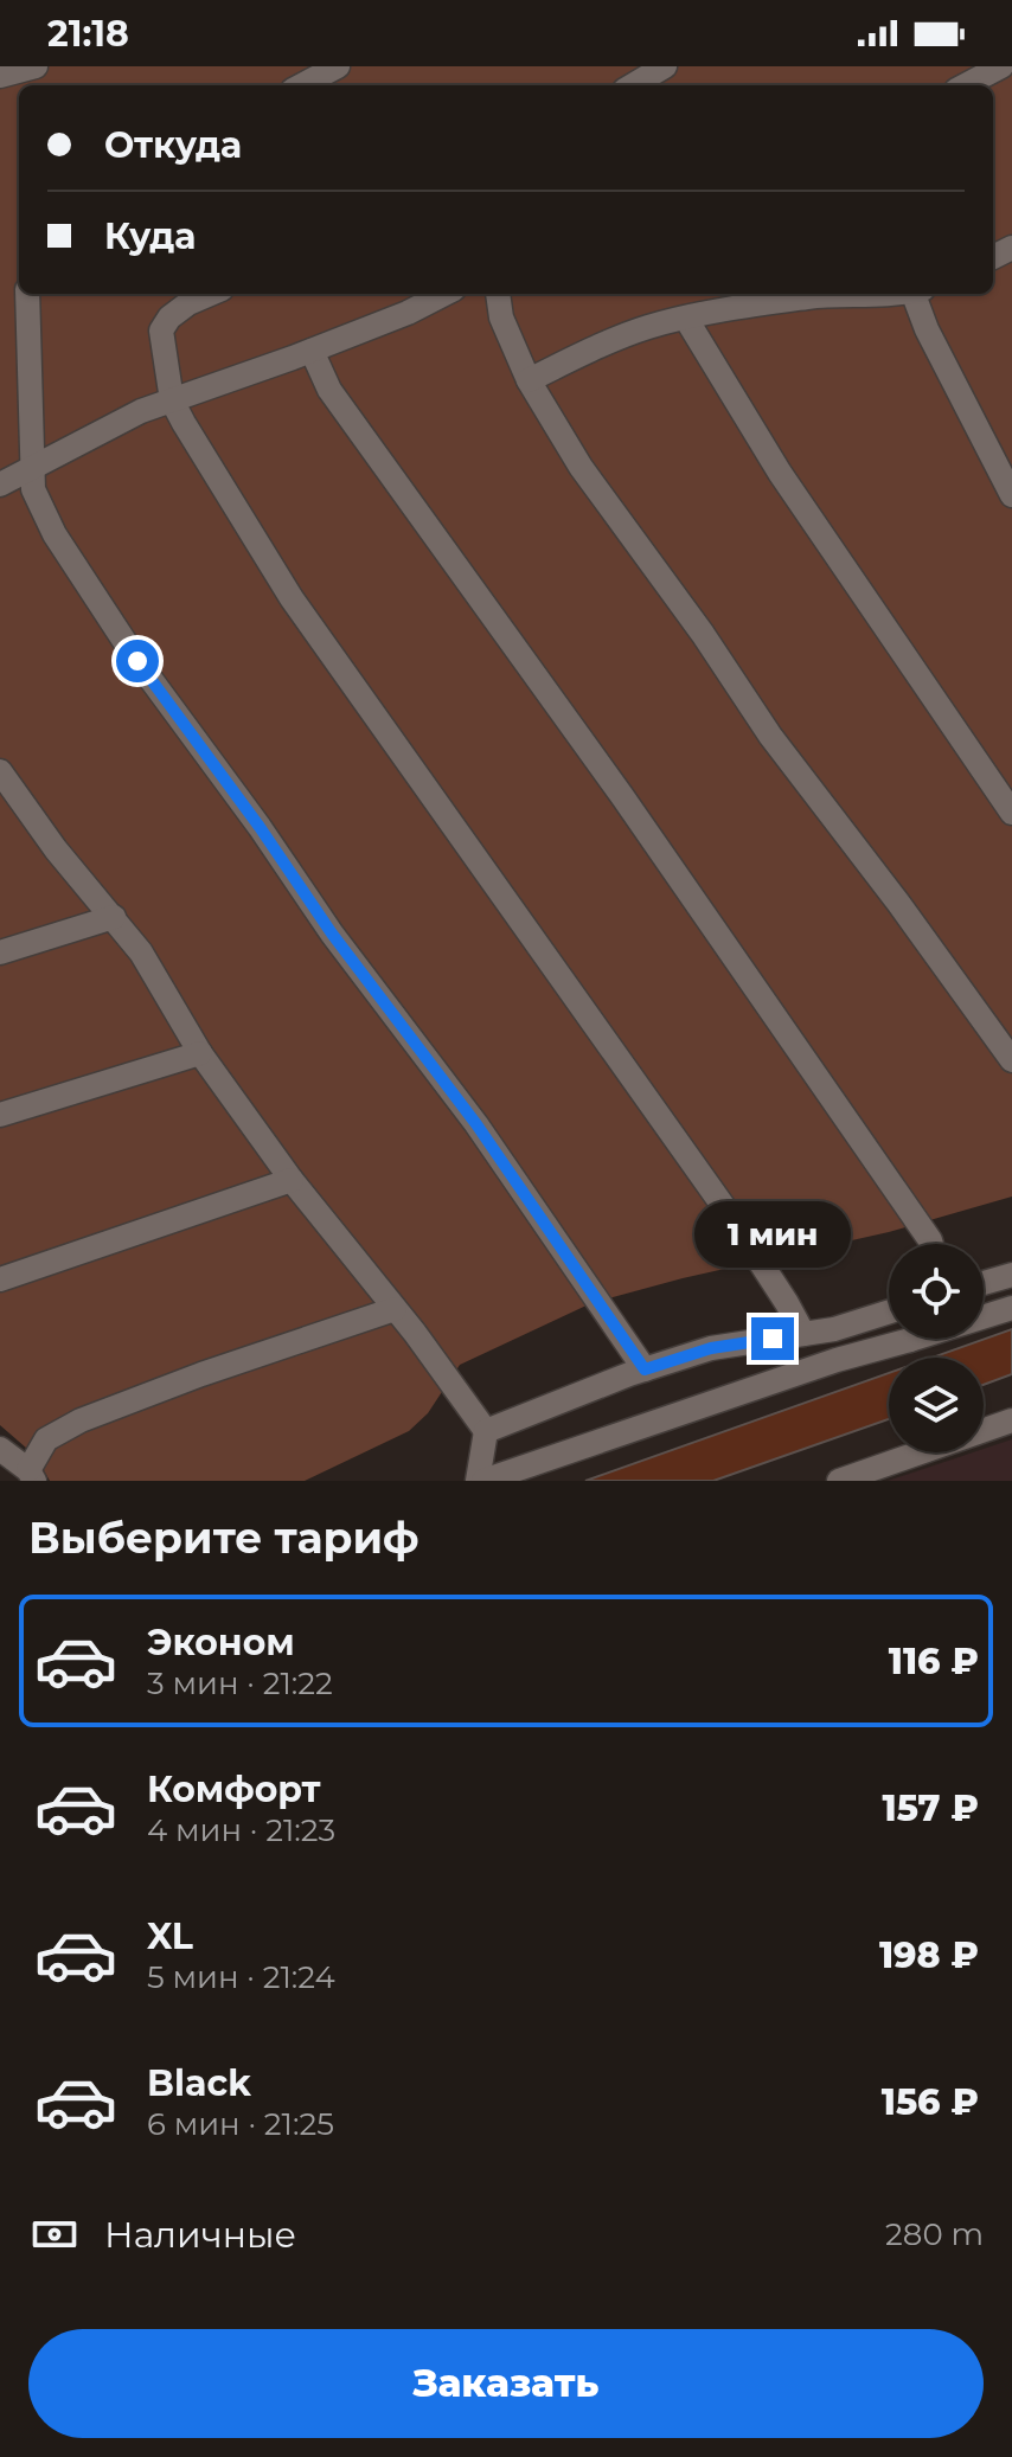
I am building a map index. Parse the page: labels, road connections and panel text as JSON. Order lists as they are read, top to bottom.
{
  "page": {
    "status": "21:18",
    "banner": ["Откуда", "Куда"],
    "bubble": "1 мин",
    "heading": "Выберите тариф",
    "list": [
      {
        "name": "Эконом",
        "note": "3 мин · 21:22",
        "value": "116 ₽"
      },
      {
        "name": "Комфорт",
        "note": "4 мин · 21:23",
        "value": "157 ₽"
      },
      {
        "name": "XL",
        "note": "5 мин · 21:24",
        "value": "198 ₽"
      },
      {
        "name": "Black",
        "note": "6 мин · 21:25",
        "value": "156 ₽"
      }
    ],
    "pay": ["Наличные", "280 m"],
    "buttons": "Заказать"
  }
}
